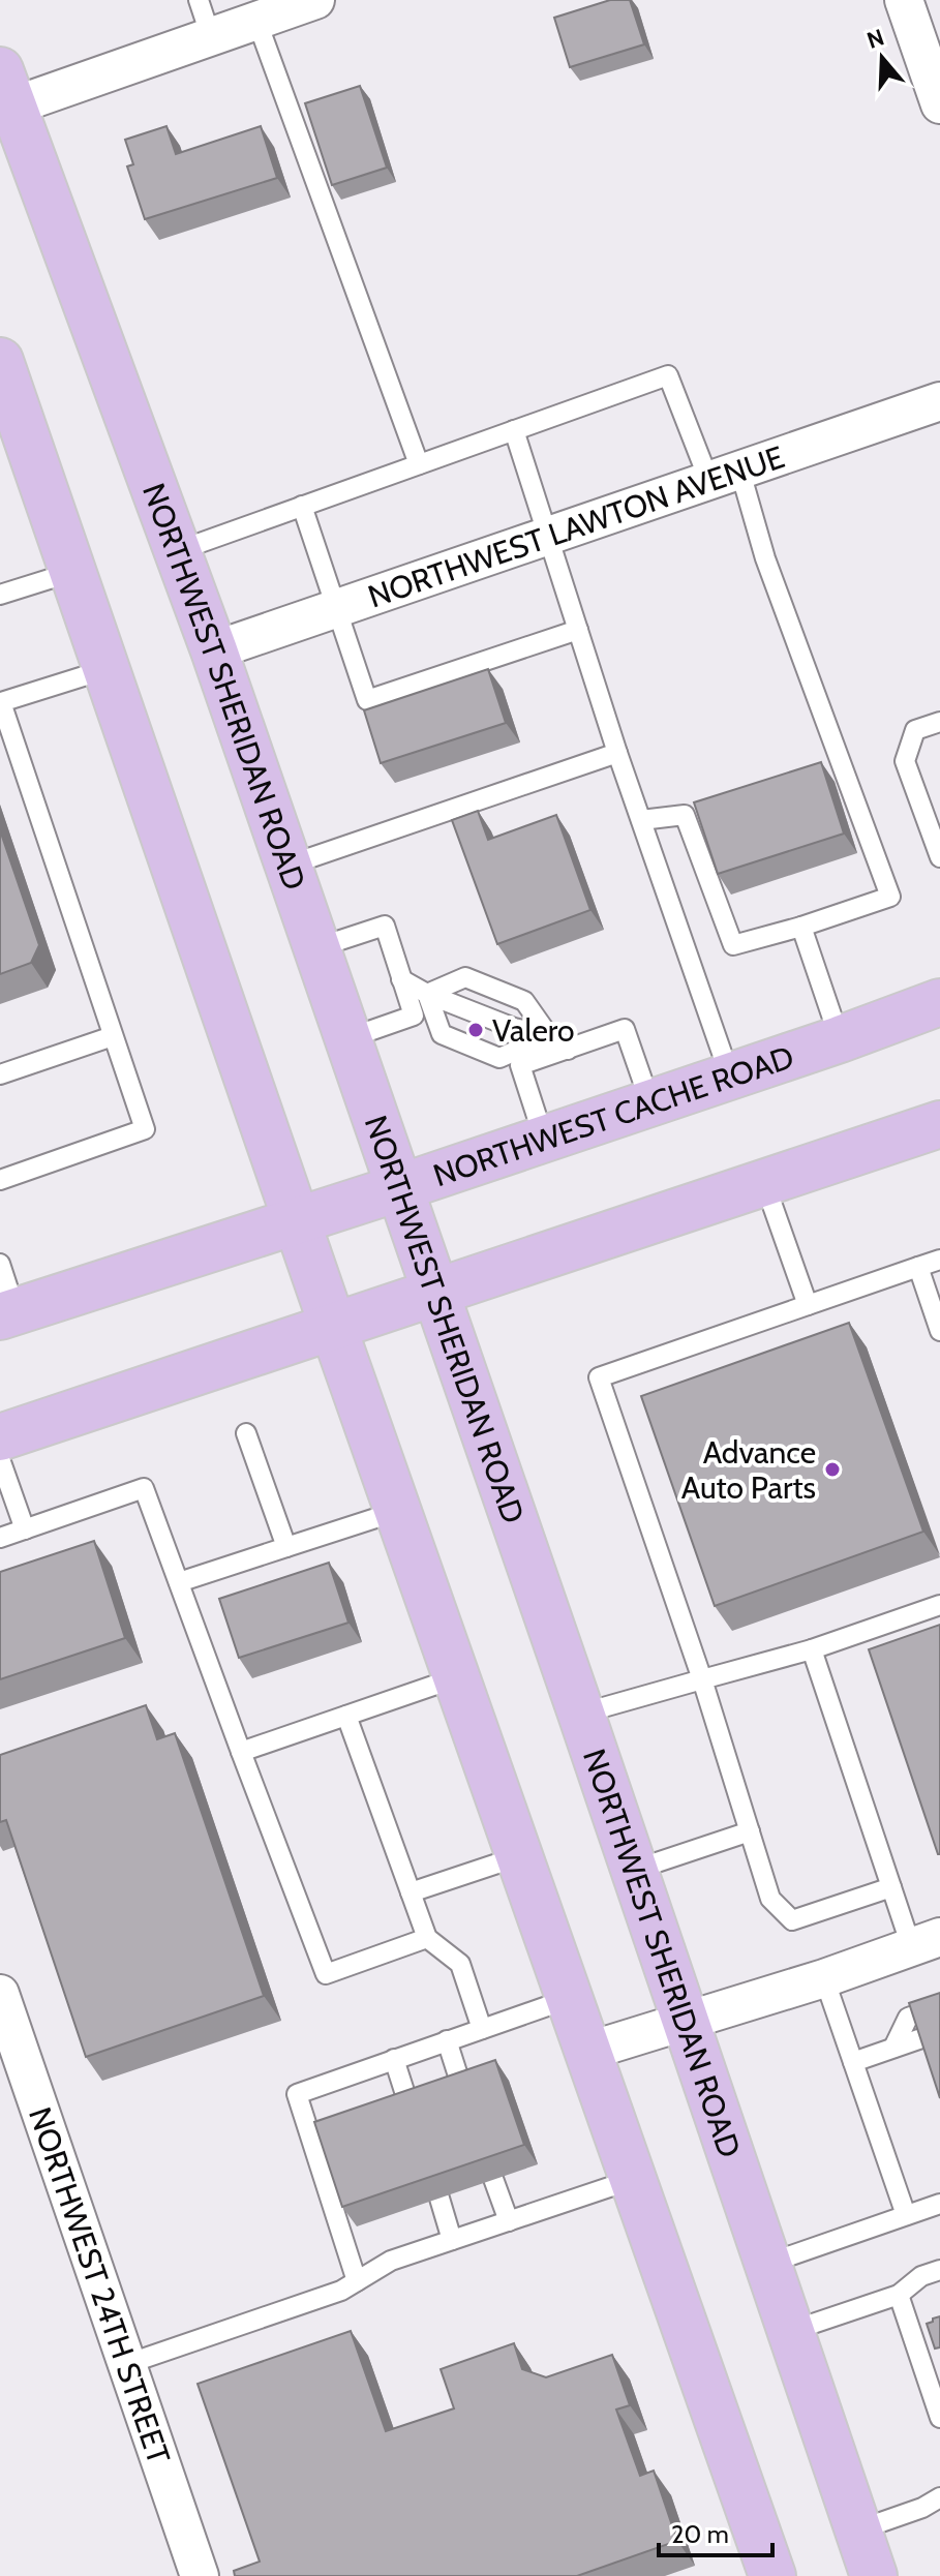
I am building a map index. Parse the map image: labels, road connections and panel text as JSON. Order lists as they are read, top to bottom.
{
  "streets": {
    "main road": ["NORTHWEST SHERIDAN ROAD", "NORTHWEST CACHE ROAD"],
    "street": ["NORTHWEST LAWTON AVENUE", "NORTHWEST 24TH STREET"]
  },
  "crossings": [
    ["NORTHWEST LAWTON AVENUE", "NORTHWEST SHERIDAN ROAD"],
    ["NORTHWEST SHERIDAN ROAD", "NORTHWEST CACHE ROAD"]
  ],
  "places": ["Valero", "Advance Auto Parts"],
  "scale_bar": "20 m",
  "north": "top"
}
